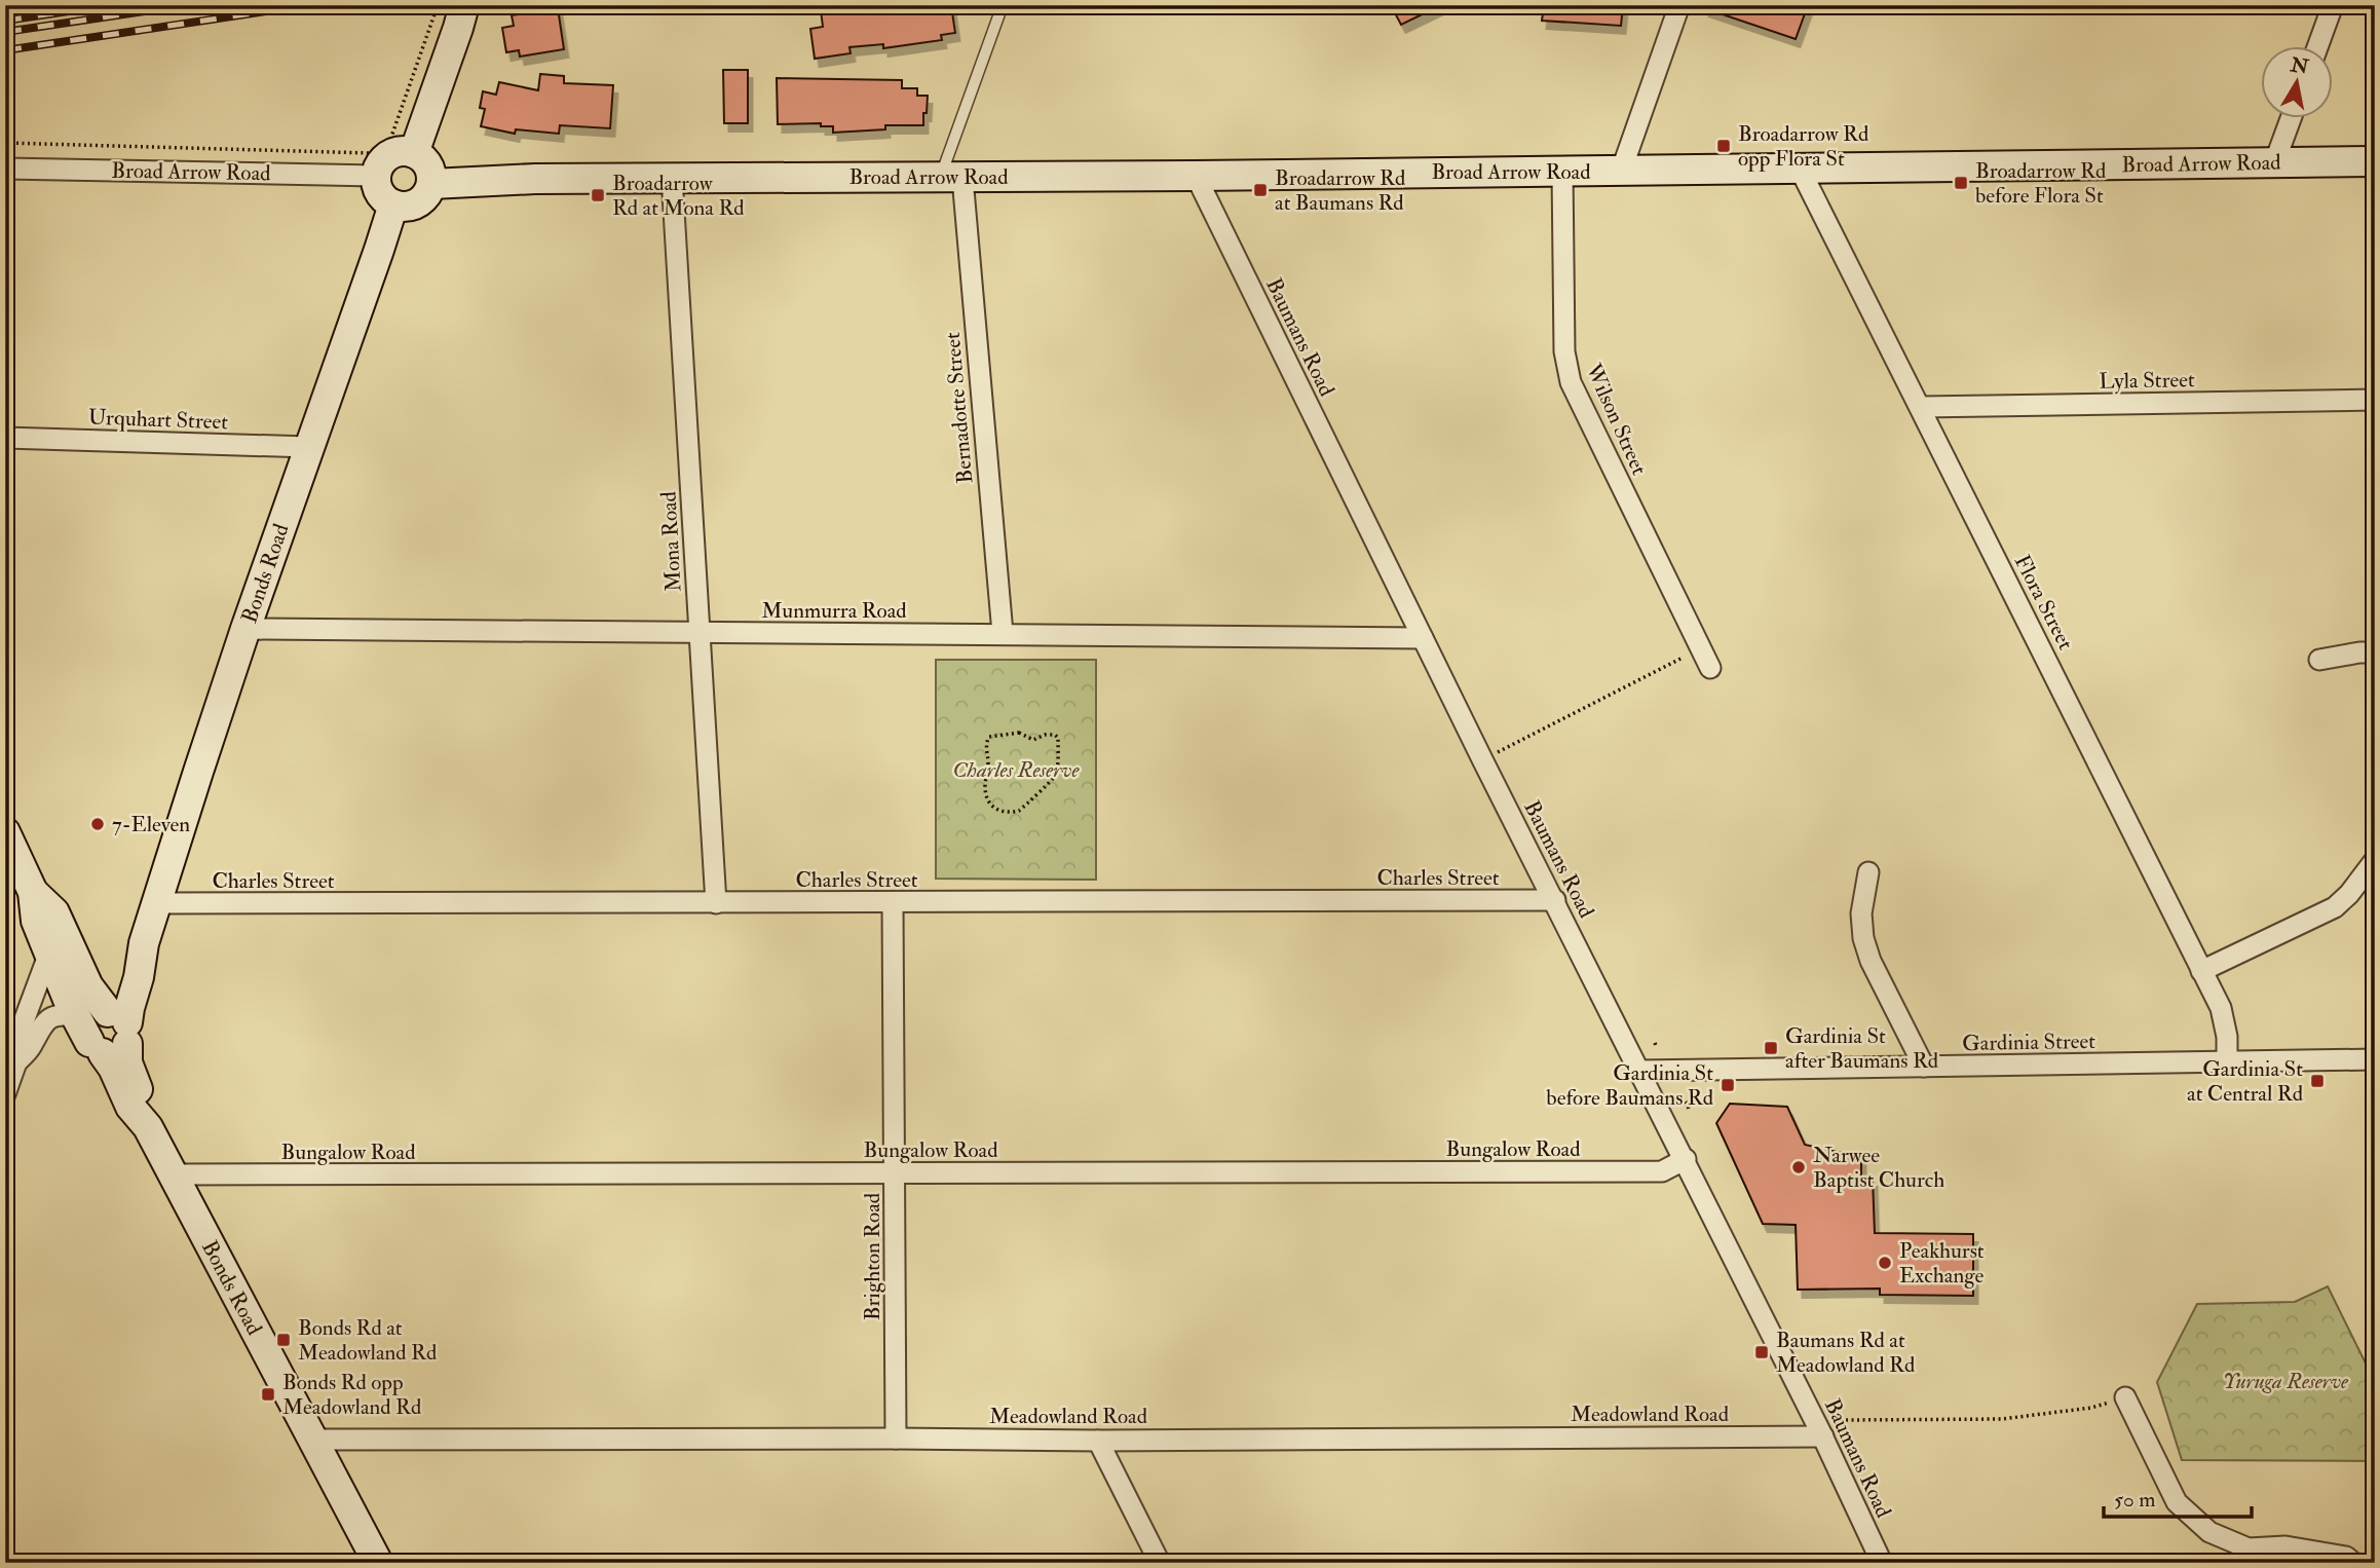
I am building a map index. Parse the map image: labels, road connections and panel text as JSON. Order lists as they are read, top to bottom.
{
  "streets": {
    "street": [
      "Broad Arrow Road",
      "Baumans Road",
      "Lyla Street",
      "Bernadotte Street",
      "Urquhart Street",
      "Wilson Street",
      "Mona Road",
      "Bonds Road",
      "Flora Street",
      "Munmurra Road",
      "Charles Street",
      "Gardinia Street",
      "Bungalow Road",
      "Brighton Road",
      "Meadowland Road"
    ]
  },
  "crossings": [
    ["Broad Arrow Road", "Baumans Road"],
    ["Broad Arrow Road", "Bernadotte Street"],
    ["Broad Arrow Road", "Wilson Street"],
    ["Broad Arrow Road", "Mona Road"],
    ["Broad Arrow Road", "Bonds Road"],
    ["Broad Arrow Road", "Flora Street"],
    ["Baumans Road", "Munmurra Road"],
    ["Baumans Road", "Charles Street"],
    ["Baumans Road", "Gardinia Street"],
    ["Baumans Road", "Bungalow Road"],
    ["Baumans Road", "Meadowland Road"],
    ["Lyla Street", "Flora Street"],
    ["Bernadotte Street", "Munmurra Road"],
    ["Urquhart Street", "Bonds Road"],
    ["Mona Road", "Munmurra Road"],
    ["Mona Road", "Charles Street"],
    ["Bonds Road", "Munmurra Road"],
    ["Bonds Road", "Charles Street"],
    ["Bonds Road", "Bungalow Road"],
    ["Bonds Road", "Meadowland Road"],
    ["Flora Street", "Gardinia Street"],
    ["Charles Street", "Brighton Road"],
    ["Bungalow Road", "Brighton Road"],
    ["Brighton Road", "Meadowland Road"]
  ],
  "parks": ["Charles Reserve", "Yuruga Reserve"],
  "places": {
    "transit": [
      "Broadarrow Rd opp Flora St",
      "Broadarrow Rd before Flora St",
      "Broadarrow Rd at Baumans Rd",
      "Broadarrow Rd at Mona Rd",
      "Gardinia St after Baumans Rd",
      "Gardinia St at Central Rd",
      "Gardinia St before Baumans Rd",
      "Bonds Rd at Meadowland Rd",
      "Baumans Rd at Meadowland Rd",
      "Bonds Rd opp Meadowland Rd"
    ],
    "other": ["7-Eleven", "Narwee Baptist Church", "Peakhurst Exchange"]
  },
  "scale_bar": "50 m",
  "north": "top"
}
